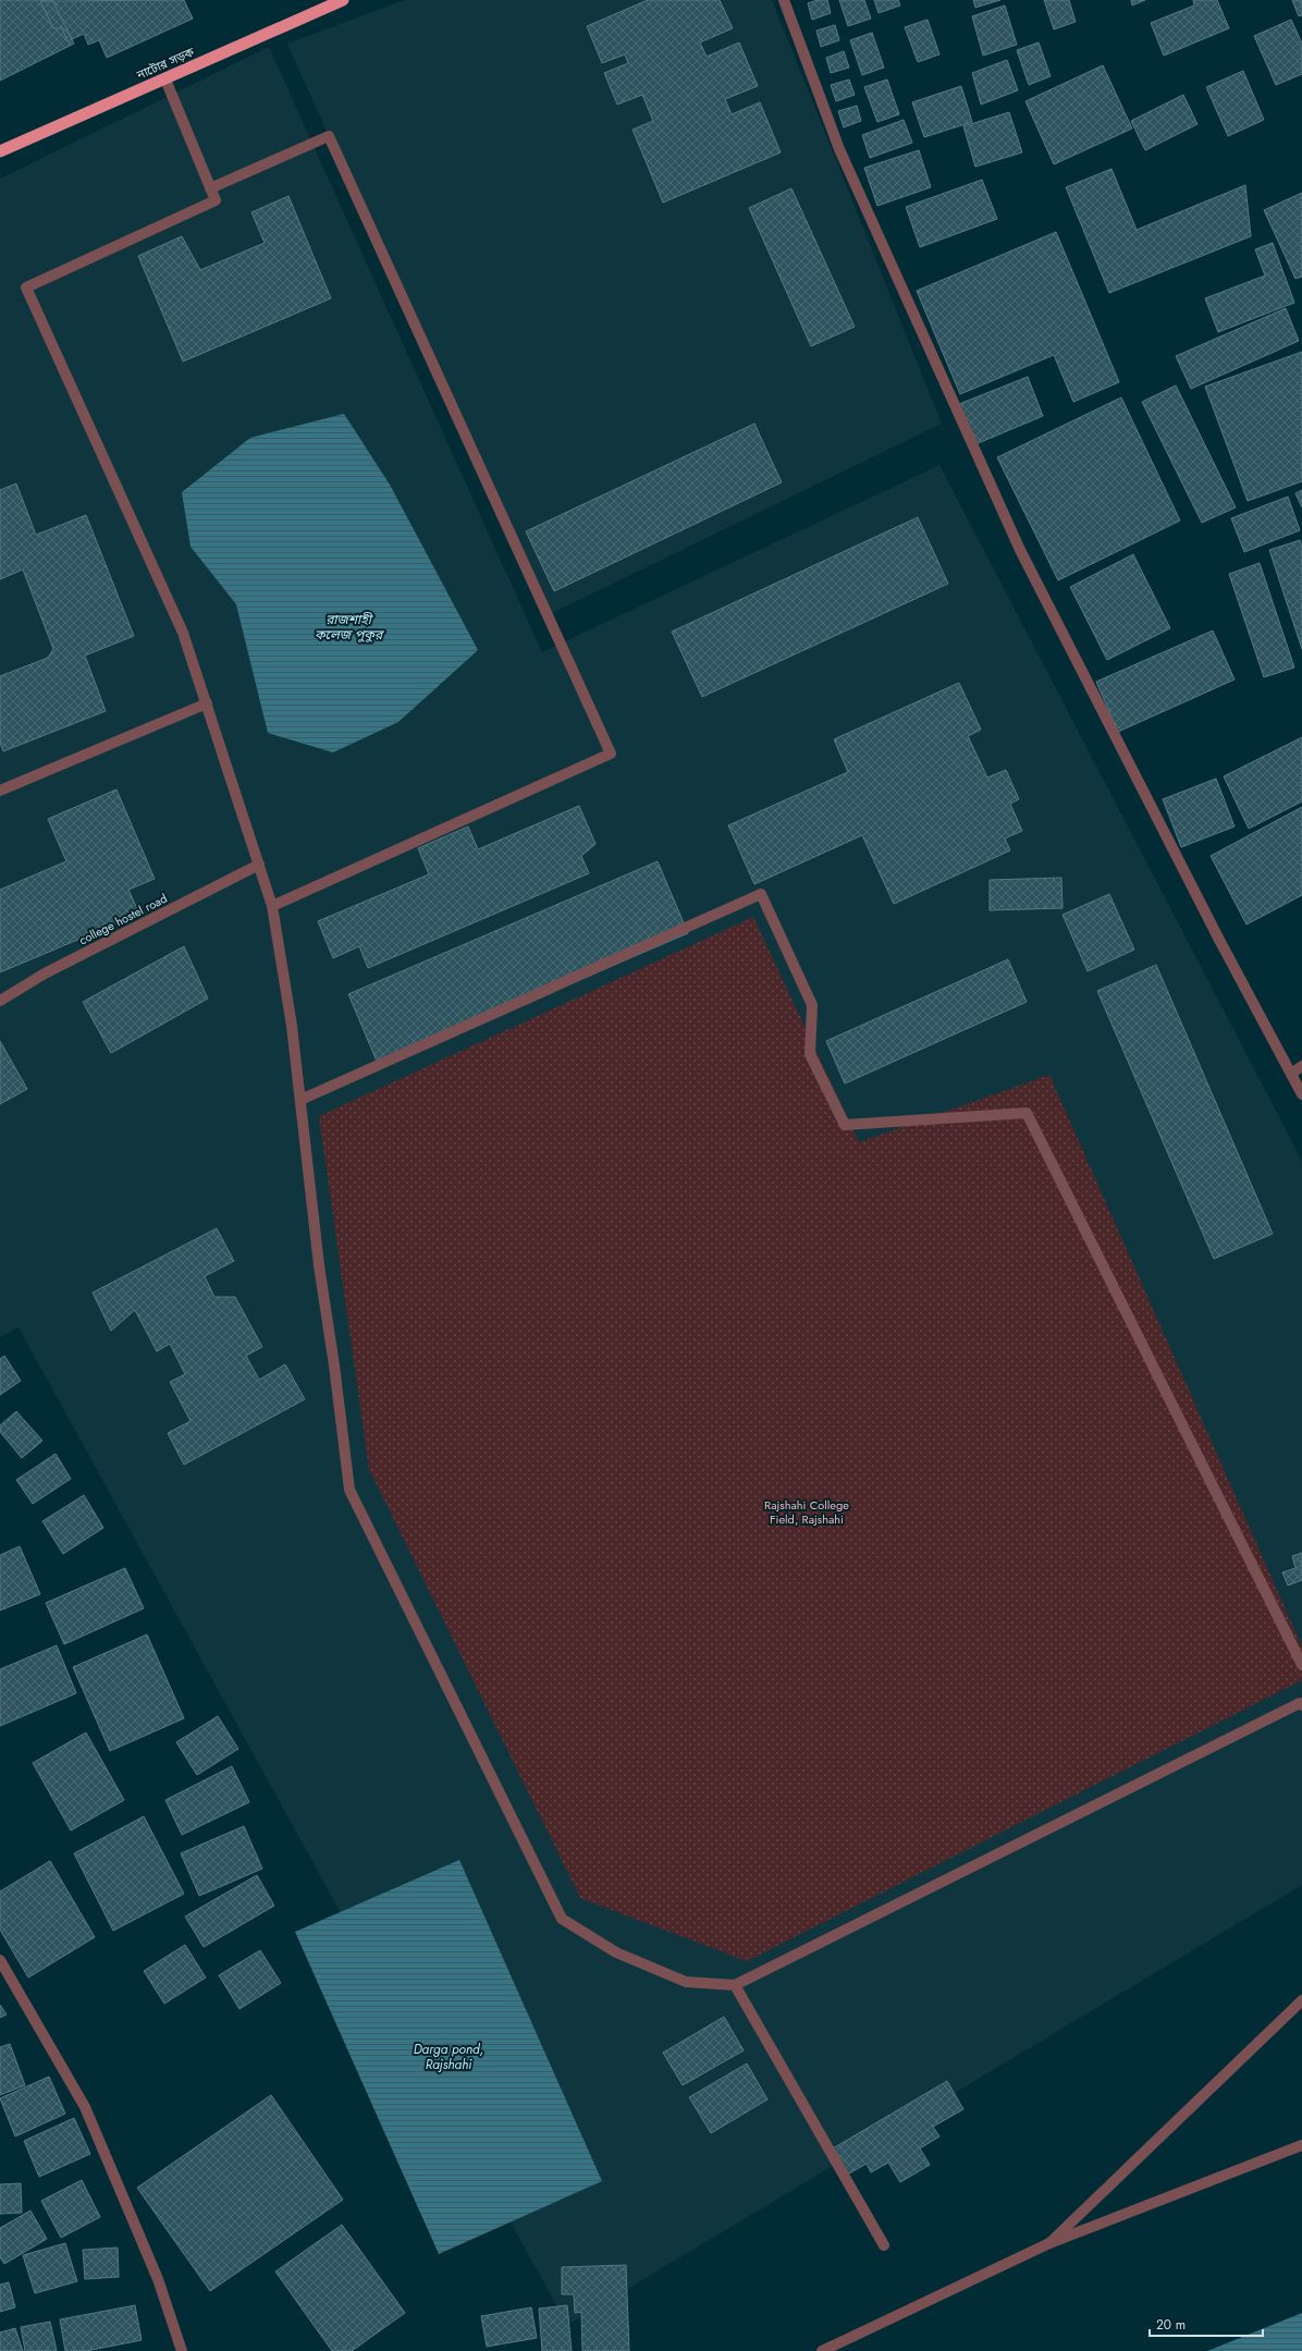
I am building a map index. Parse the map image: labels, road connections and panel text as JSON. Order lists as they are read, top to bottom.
{
  "streets": {
    "highway": ["নাটোর সড়ক"],
    "street": ["college hostel road"]
  },
  "water": ["রাজশাহী কলেজ পুকুর", "Darga pond, Rajshahi"],
  "parks": ["Rajshahi College Field, Rajshahi"],
  "scale_bar": "20 m"
}
